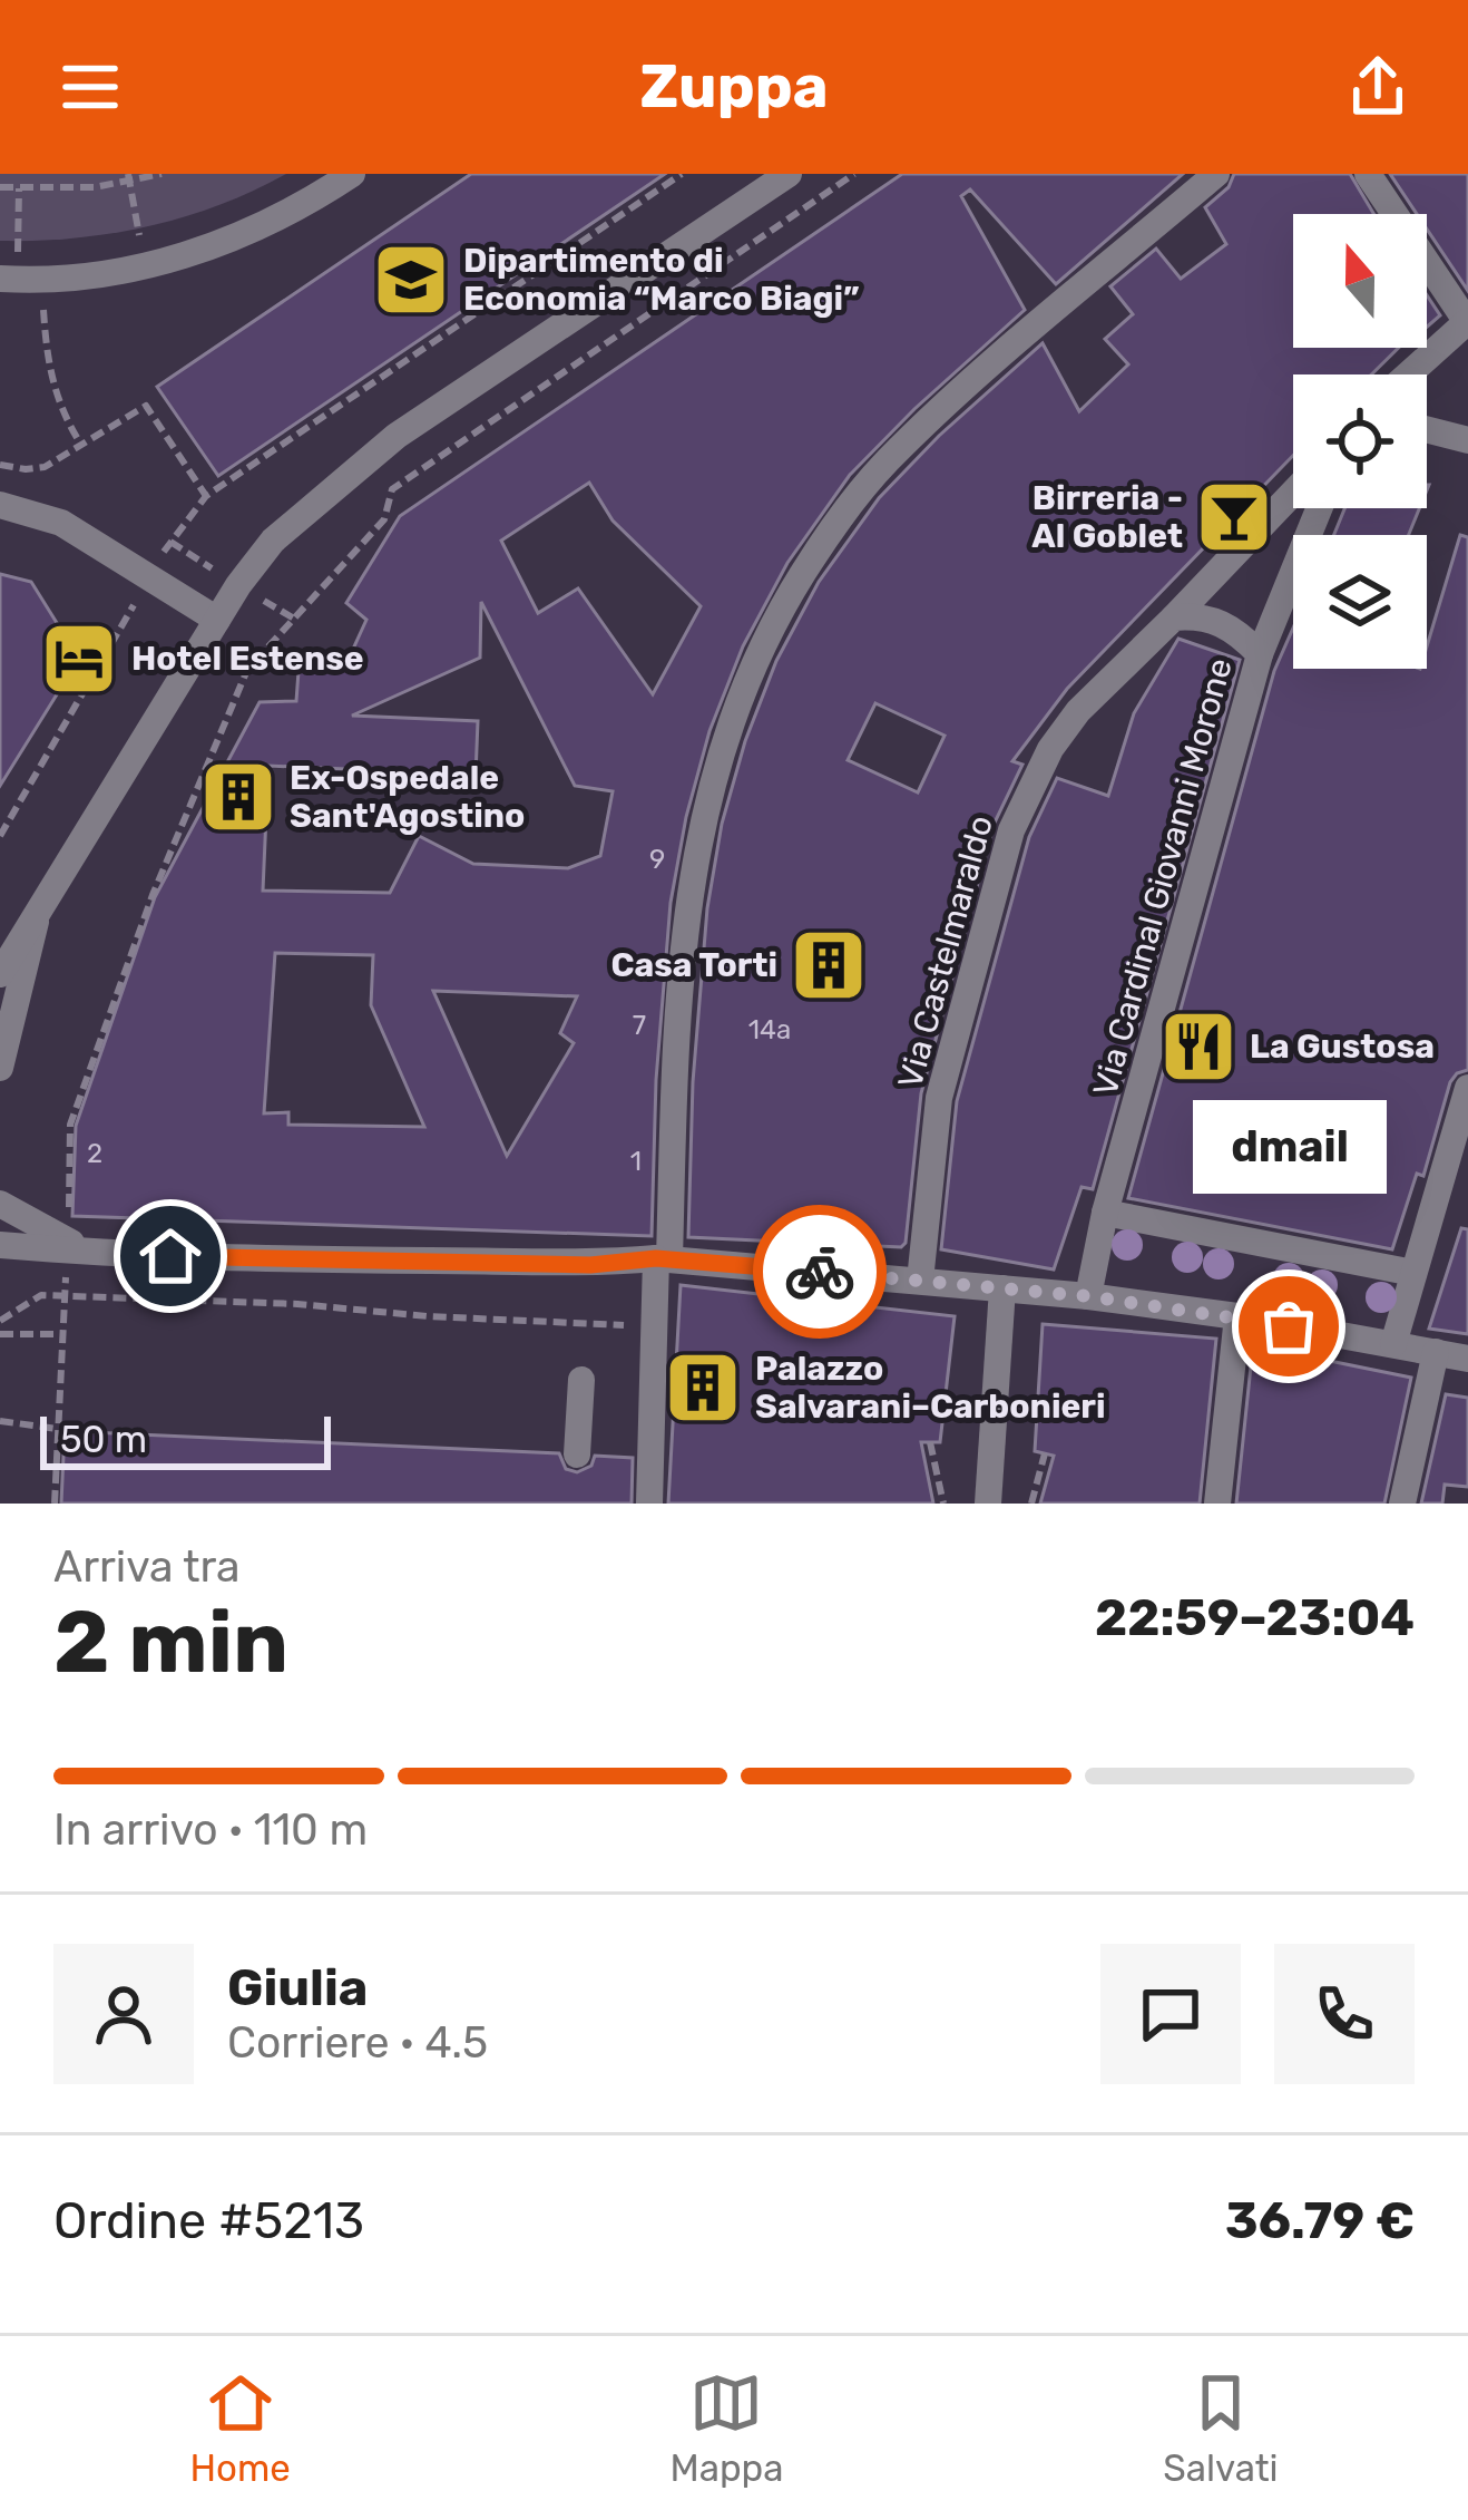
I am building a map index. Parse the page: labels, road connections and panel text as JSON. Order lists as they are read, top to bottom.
{
  "streets": {
    "street": ["Via Cardinal Giovanni Morone", "Via Castelmaraldo"]
  },
  "places": {
    "school or university": ["Dipartimento di Economia “Marco Biagi”"],
    "bar": ["Birreria - Al Goblet"],
    "hotel": ["Hotel Estense"],
    "building": ["Ex-Ospedale Sant'Agostino", "Casa Torti", "Palazzo Salvarani–Carbonieri"],
    "restaurant": ["La Gustosa"],
    "other": ["dmail"]
  },
  "house_numbers": [
    "9",
    "7",
    "14a",
    "2",
    "1"
  ],
  "scale_bar": "50 m",
  "north": "top",
  "page": {
    "header": "Zuppa",
    "bubble": "dmail",
    "scale": "50 m",
    "heading": ["2 min", "Arriva tra", "22:59–23:04"],
    "panel": [
      "Giulia",
      "Corriere · 4.5",
      "Ordine #5213",
      "36.79 €"
    ],
    "bar": "In arrivo · 110 m",
    "tabs": ["Home", "Mappa", "Salvati"]
  }
}
